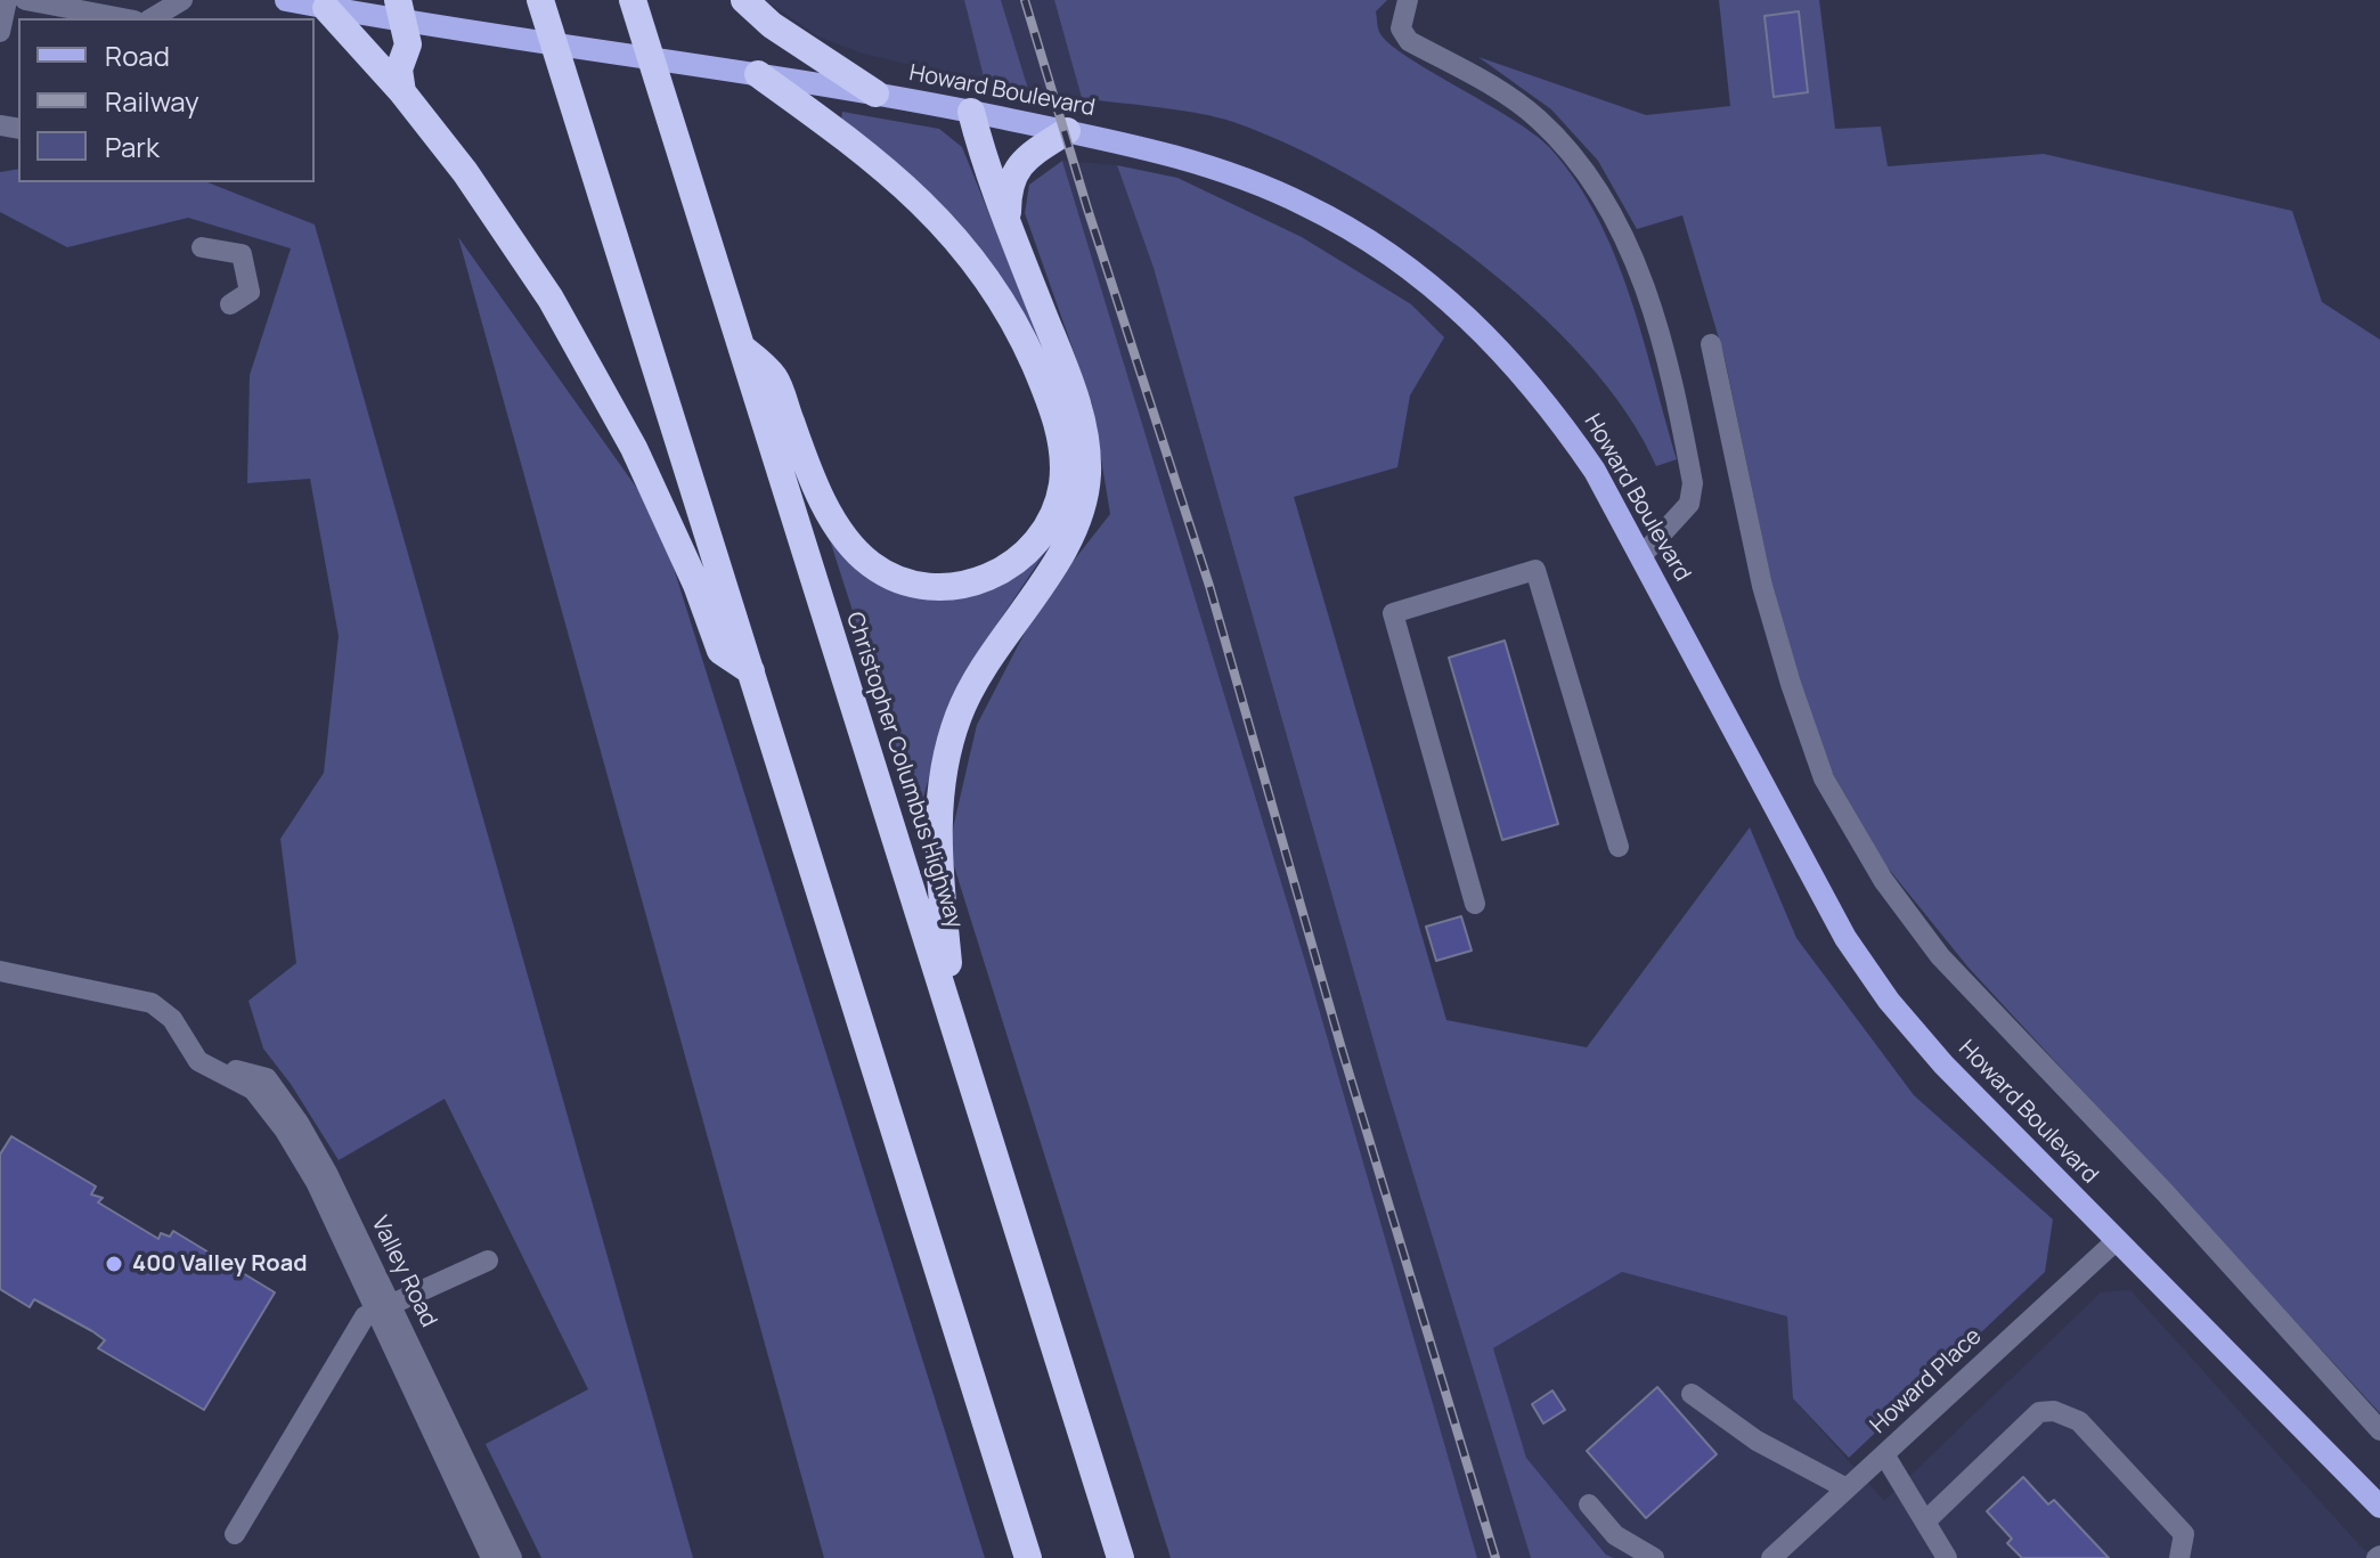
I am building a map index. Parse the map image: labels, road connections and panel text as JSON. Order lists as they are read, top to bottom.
{
  "streets": {
    "highway": ["Christopher Columbus Highway"],
    "main road": ["Howard Boulevard"],
    "street": ["Valley Road", "Howard Place"]
  },
  "crossings": [
    ["Howard Boulevard", "Howard Place"]
  ],
  "places": ["400 Valley Road"],
  "legend": ["Road", "Railway", "Park"]
}
